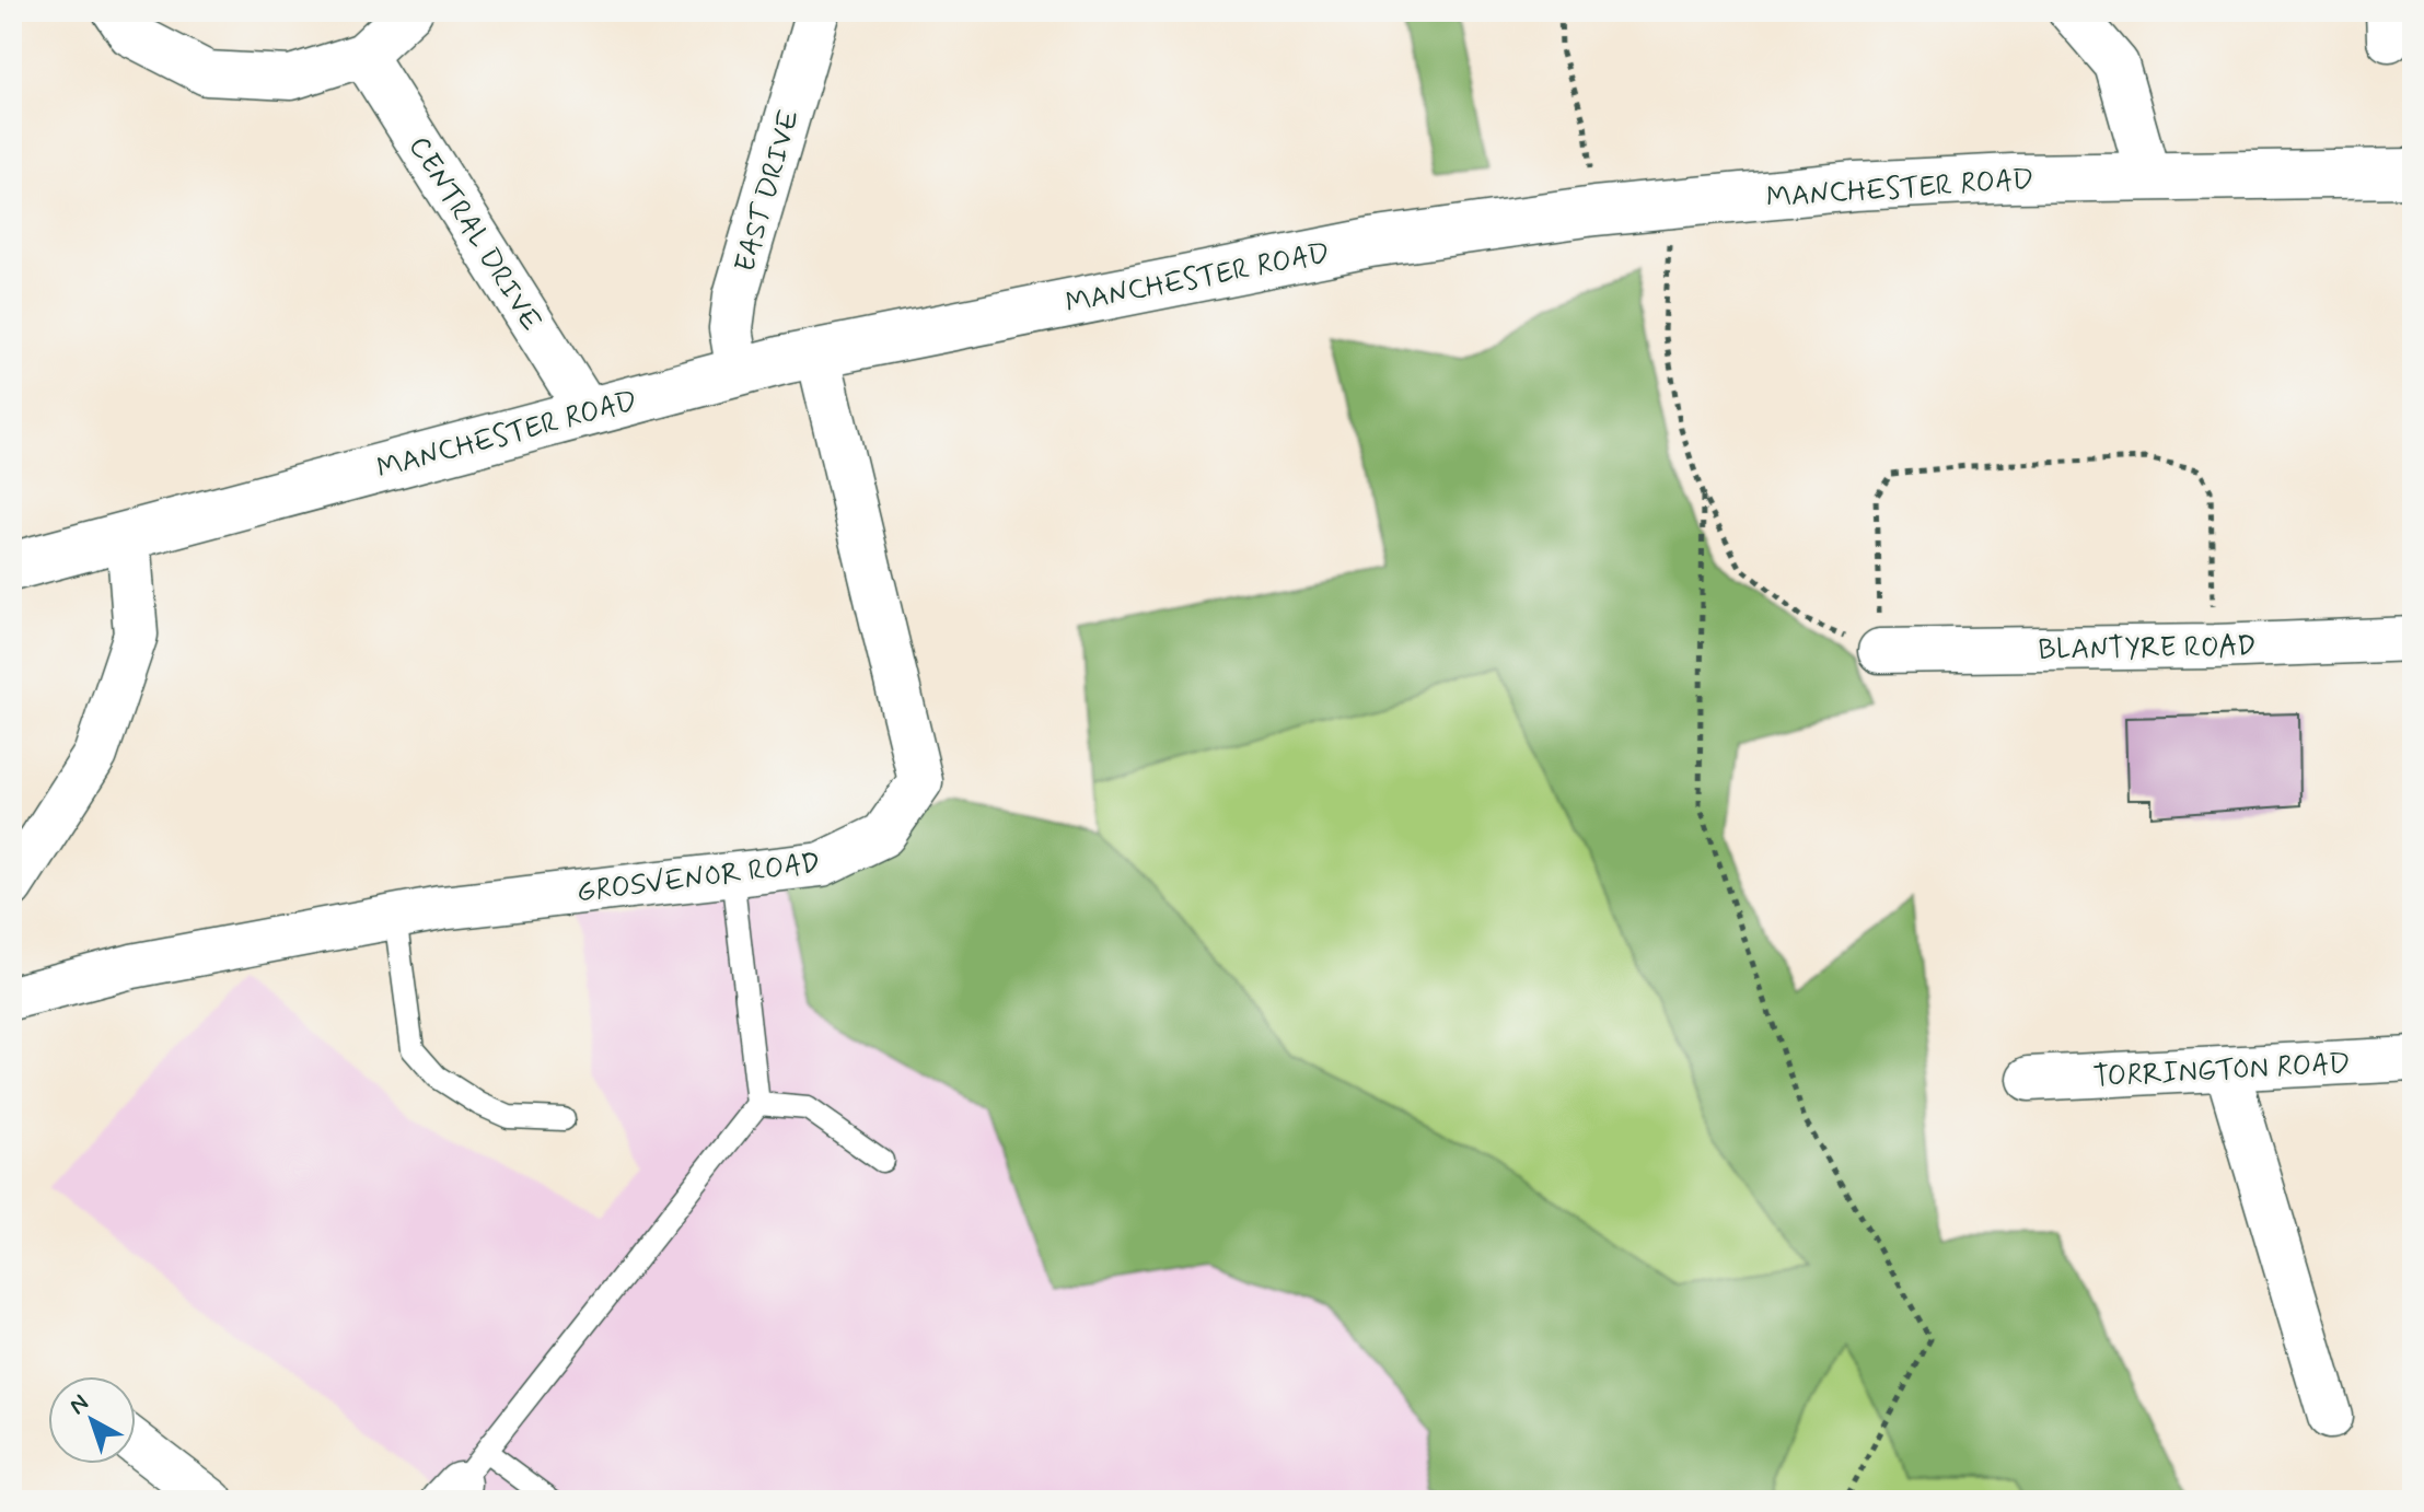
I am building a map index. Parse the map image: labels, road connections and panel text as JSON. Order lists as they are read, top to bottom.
{
  "streets": {
    "main road": ["MANCHESTER ROAD"],
    "street": [
      "EAST DRIVE",
      "CENTRAL DRIVE",
      "BLANTYRE ROAD",
      "GROSVENOR ROAD",
      "TORRINGTON ROAD"
    ]
  },
  "crossings": [
    ["MANCHESTER ROAD", "EAST DRIVE"],
    ["MANCHESTER ROAD", "CENTRAL DRIVE"],
    ["MANCHESTER ROAD", "GROSVENOR ROAD"]
  ],
  "north": "top left"
}
